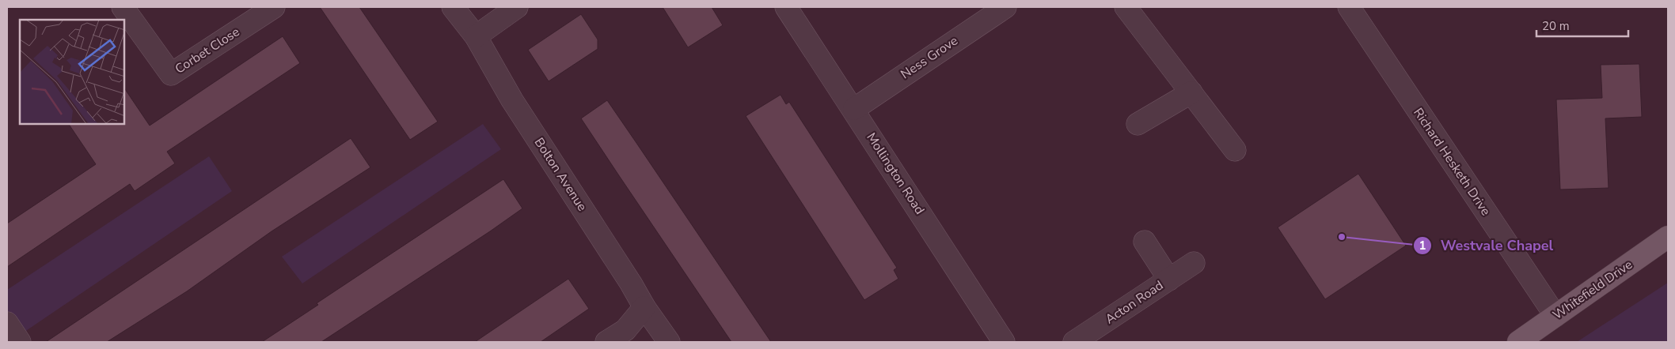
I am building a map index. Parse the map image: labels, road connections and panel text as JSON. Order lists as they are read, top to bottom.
{
  "streets": {
    "main road": ["Whitefield Drive"],
    "street": [
      "Corbet Close",
      "Ness Grove",
      "Richard Hesketh Drive",
      "Mollington Road",
      "Bolton Avenue",
      "Acton Road"
    ]
  },
  "crossings": [
    ["Ness Grove", "Mollington Road"],
    ["Richard Hesketh Drive", "Whitefield Drive"]
  ],
  "places": ["Westvale Chapel"],
  "scale_bar": "20 m"
}
